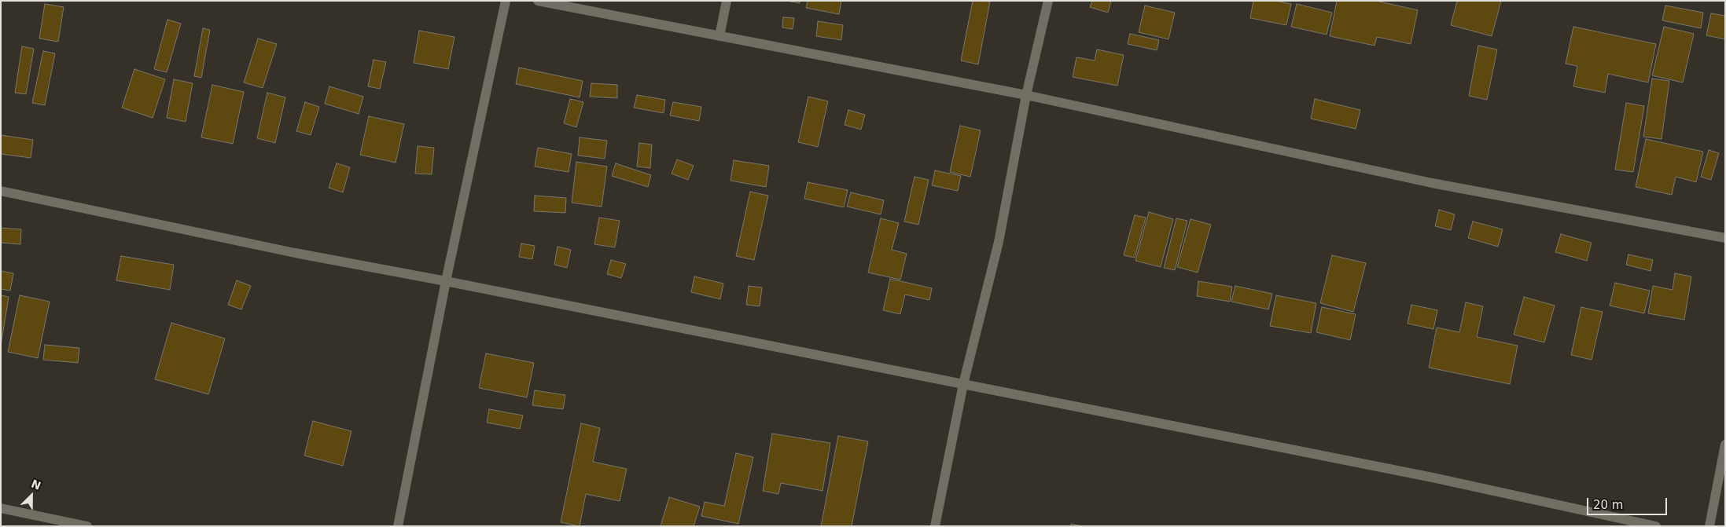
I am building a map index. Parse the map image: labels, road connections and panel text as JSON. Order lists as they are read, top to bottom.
{
  "scale_bar": "20 m",
  "north": "top right"
}
